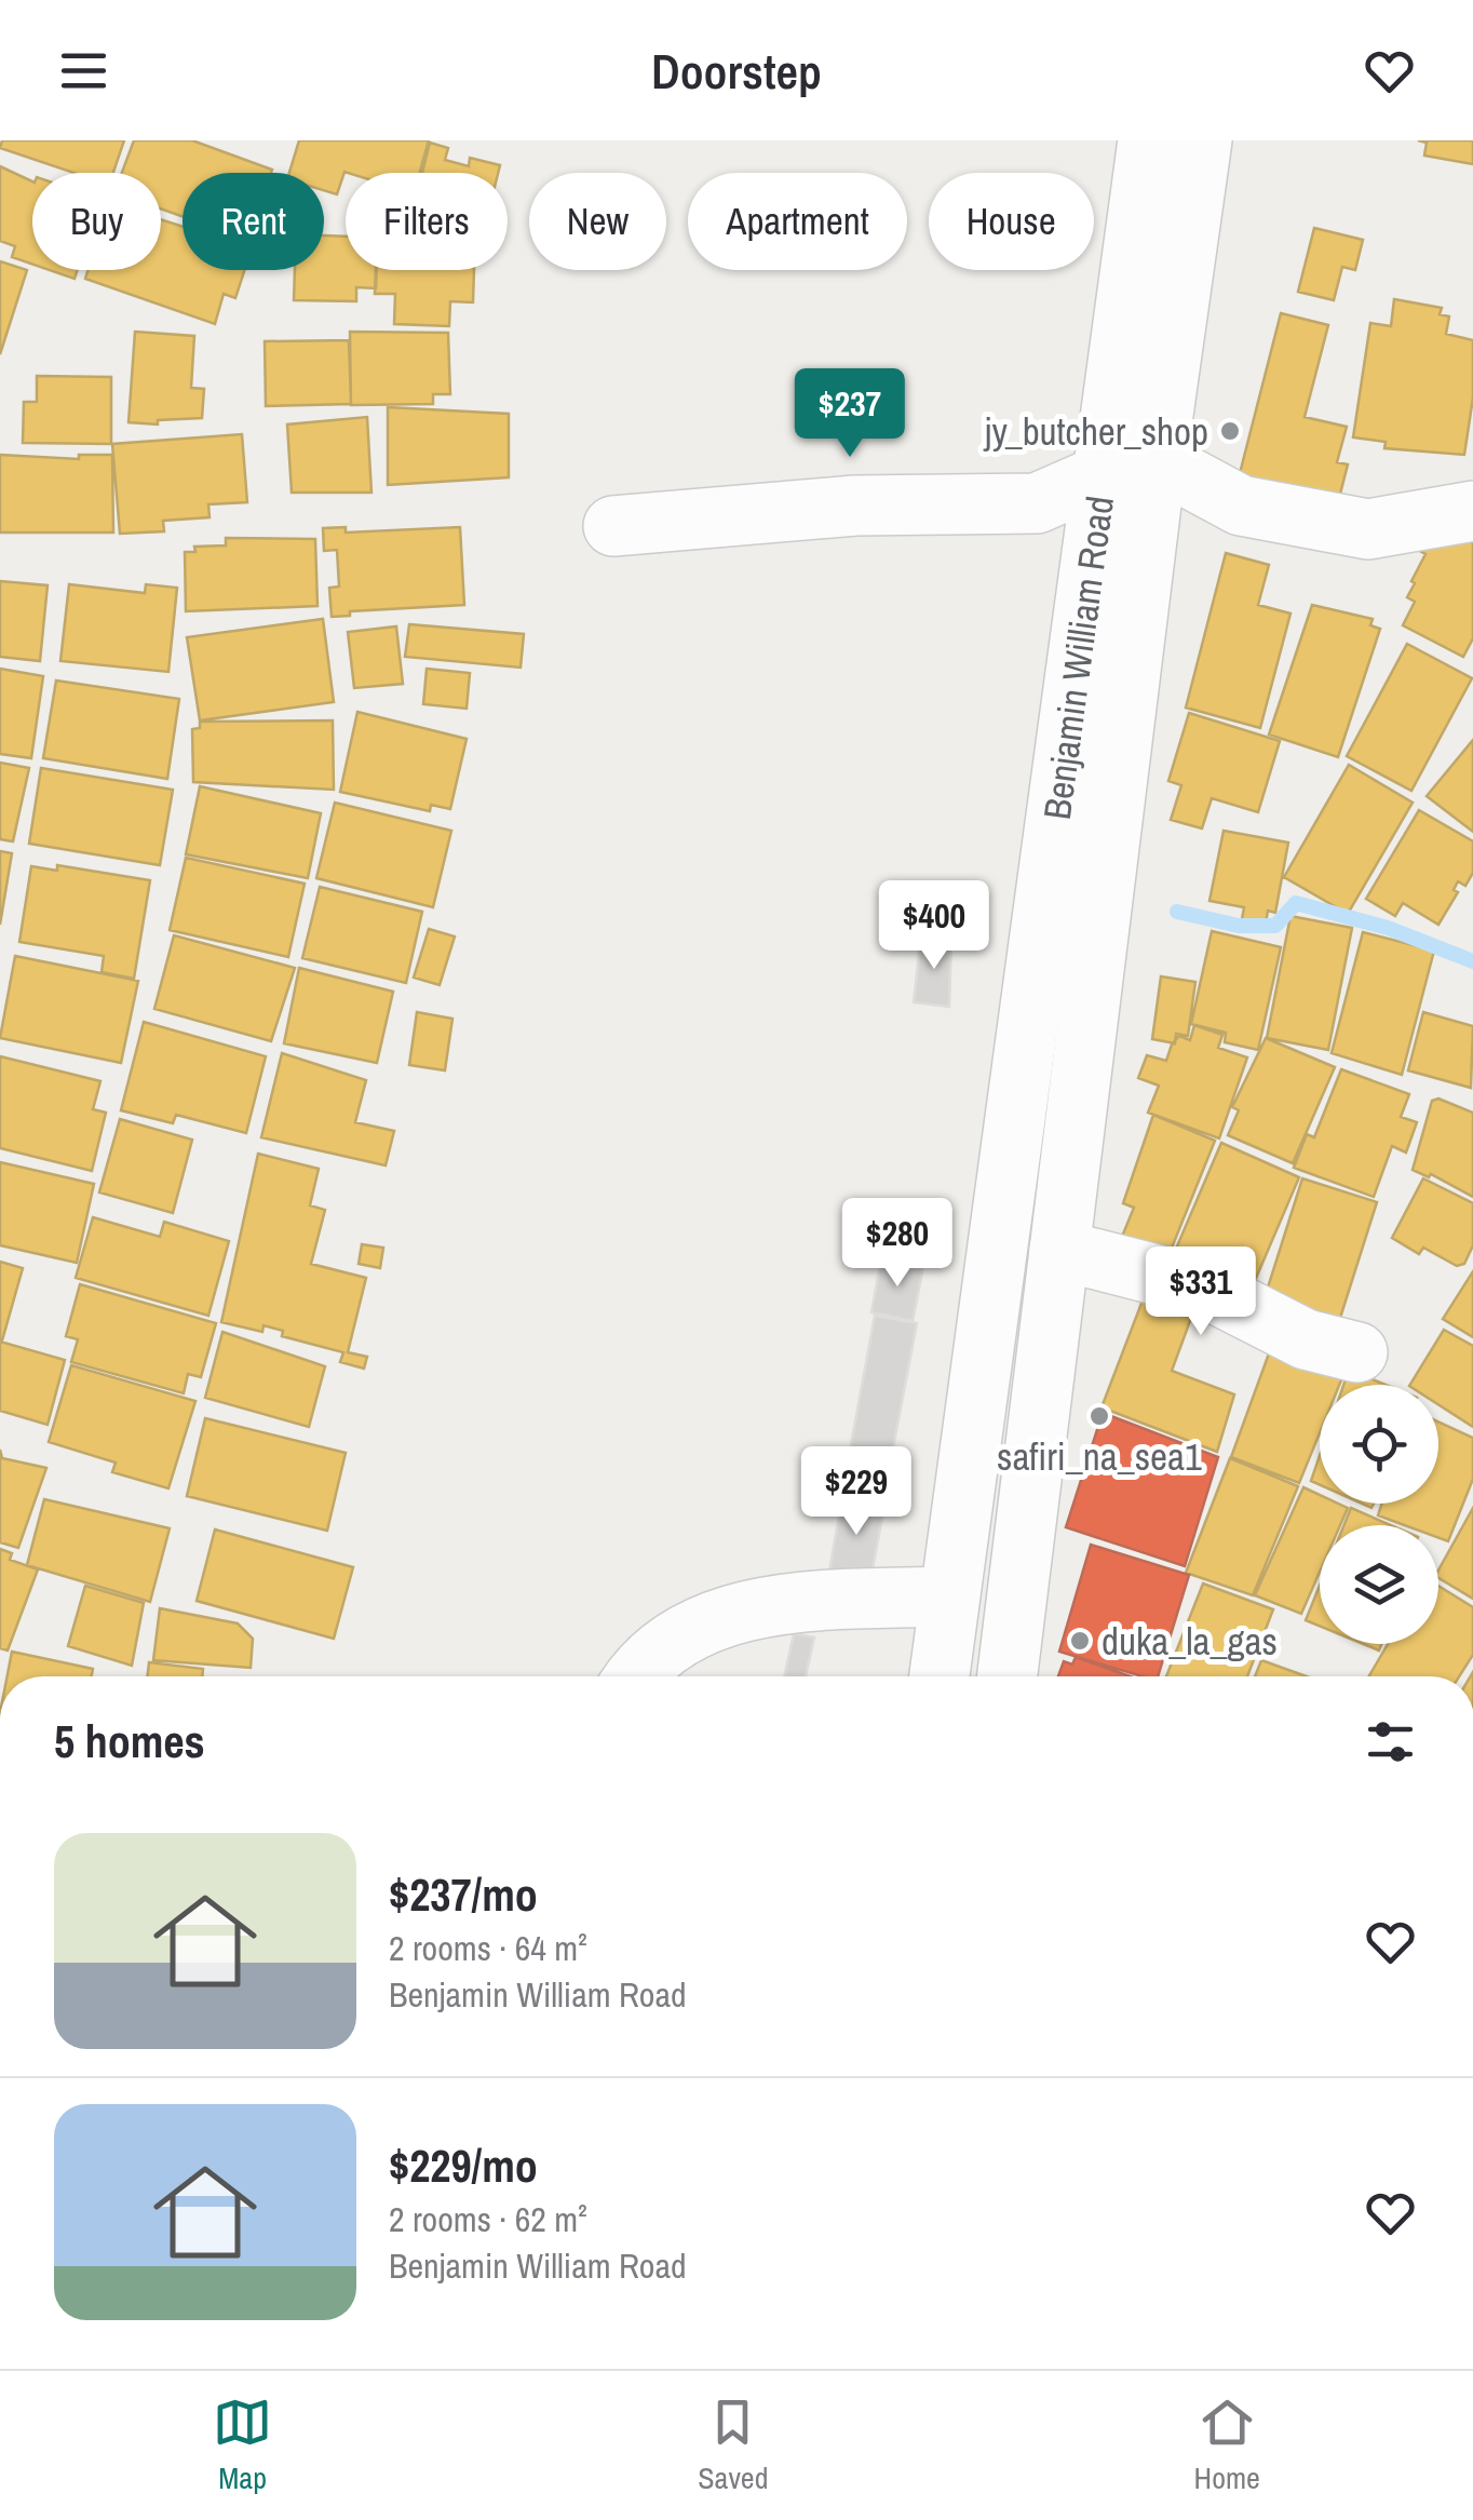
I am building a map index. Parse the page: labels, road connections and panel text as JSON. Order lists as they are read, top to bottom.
{
  "streets": {
    "main road": ["Benjamin William Road"]
  },
  "places": ["jy_butcher_shop", "safiri_na_sea1", "duka_la_gas"],
  "page": {
    "header": "Doorstep",
    "chip": [
      "Buy",
      "Rent",
      "Filters",
      "New",
      "Apartment",
      "House"
    ],
    "price": [
      "$237",
      "$400",
      "$280",
      "$331",
      "$229"
    ],
    "heading": "5 homes",
    "list": [
      {
        "name": "$237/mo",
        "note": "2 rooms · 64 m² · Benjamin William Road"
      },
      {
        "name": "$229/mo",
        "note": "2 rooms · 62 m² · Benjamin William Road"
      }
    ],
    "tabs": ["Map", "Saved", "Home"]
  }
}
